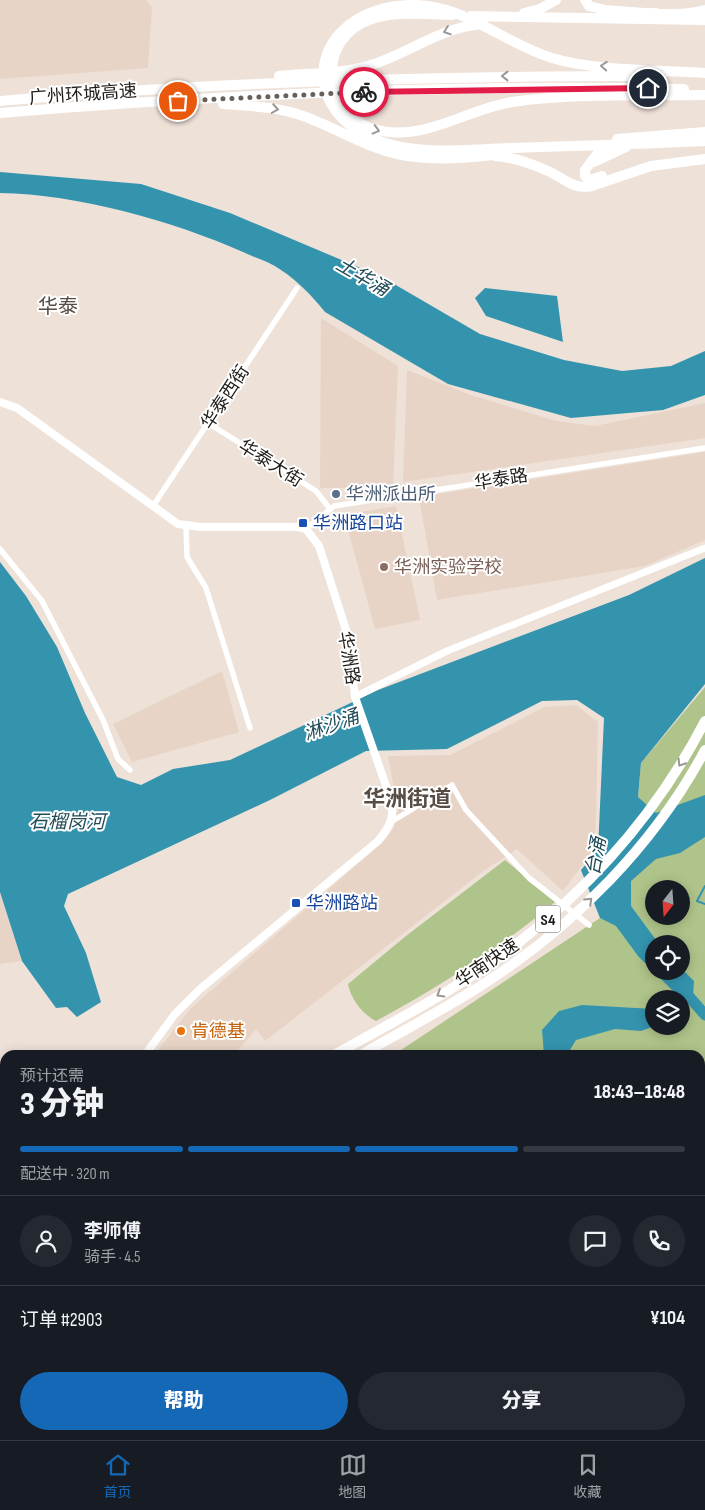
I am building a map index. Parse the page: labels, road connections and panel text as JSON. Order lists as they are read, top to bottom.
{
  "streets": {
    "highway": ["广州环城高速", "S4", "华南快速"],
    "main road": ["华洲路"],
    "street": ["华泰西街", "华泰大街", "华泰路"]
  },
  "crossings": [
    ["华泰西街", "华泰大街"],
    ["华泰大街", "华泰路"],
    ["华泰路", "华洲路"]
  ],
  "districts": ["华泰", "华洲街道"],
  "water": [
    "土华涌",
    "淋沙涌",
    "石榴岗河",
    "台涌"
  ],
  "places": {
    "other": ["华洲派出所", "华洲实验学校", "肯德基"],
    "transit": ["华洲路口站", "华洲路站"]
  },
  "north": "bottom",
  "page": {
    "heading": ["3 分钟", "预计还需", "18:43–18:48"],
    "panel": [
      "李师傅",
      "骑手 · 4.5",
      "订单 #2903",
      "¥104"
    ],
    "bar": "配送中 · 320 m",
    "buttons": ["帮助", "分享"],
    "tabs": ["首页", "地图", "收藏"]
  }
}
